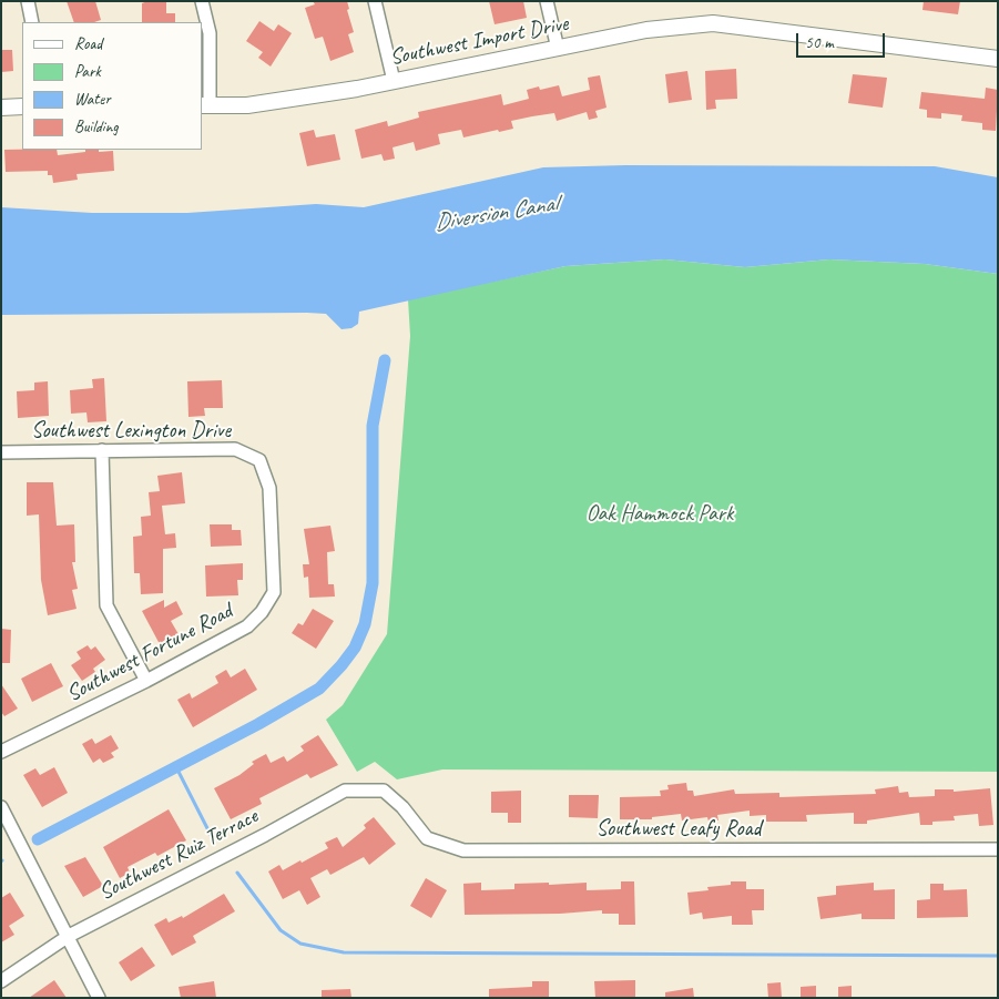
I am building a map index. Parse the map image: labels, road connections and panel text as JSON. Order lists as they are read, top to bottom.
{
  "streets": {
    "street": [
      "Southwest Import Drive",
      "Southwest Lexington Drive",
      "Southwest Fortune Road",
      "Southwest Leafy Road",
      "Southwest Ruiz Terrace"
    ]
  },
  "crossings": [
    ["Southwest Lexington Drive", "Southwest Fortune Road"],
    ["Southwest Leafy Road", "Southwest Ruiz Terrace"]
  ],
  "water": ["Diversion Canal"],
  "parks": ["Oak Hammock Park"],
  "legend": [
    "Road",
    "Park",
    "Water",
    "Building"
  ],
  "scale_bar": "50 m"
}
